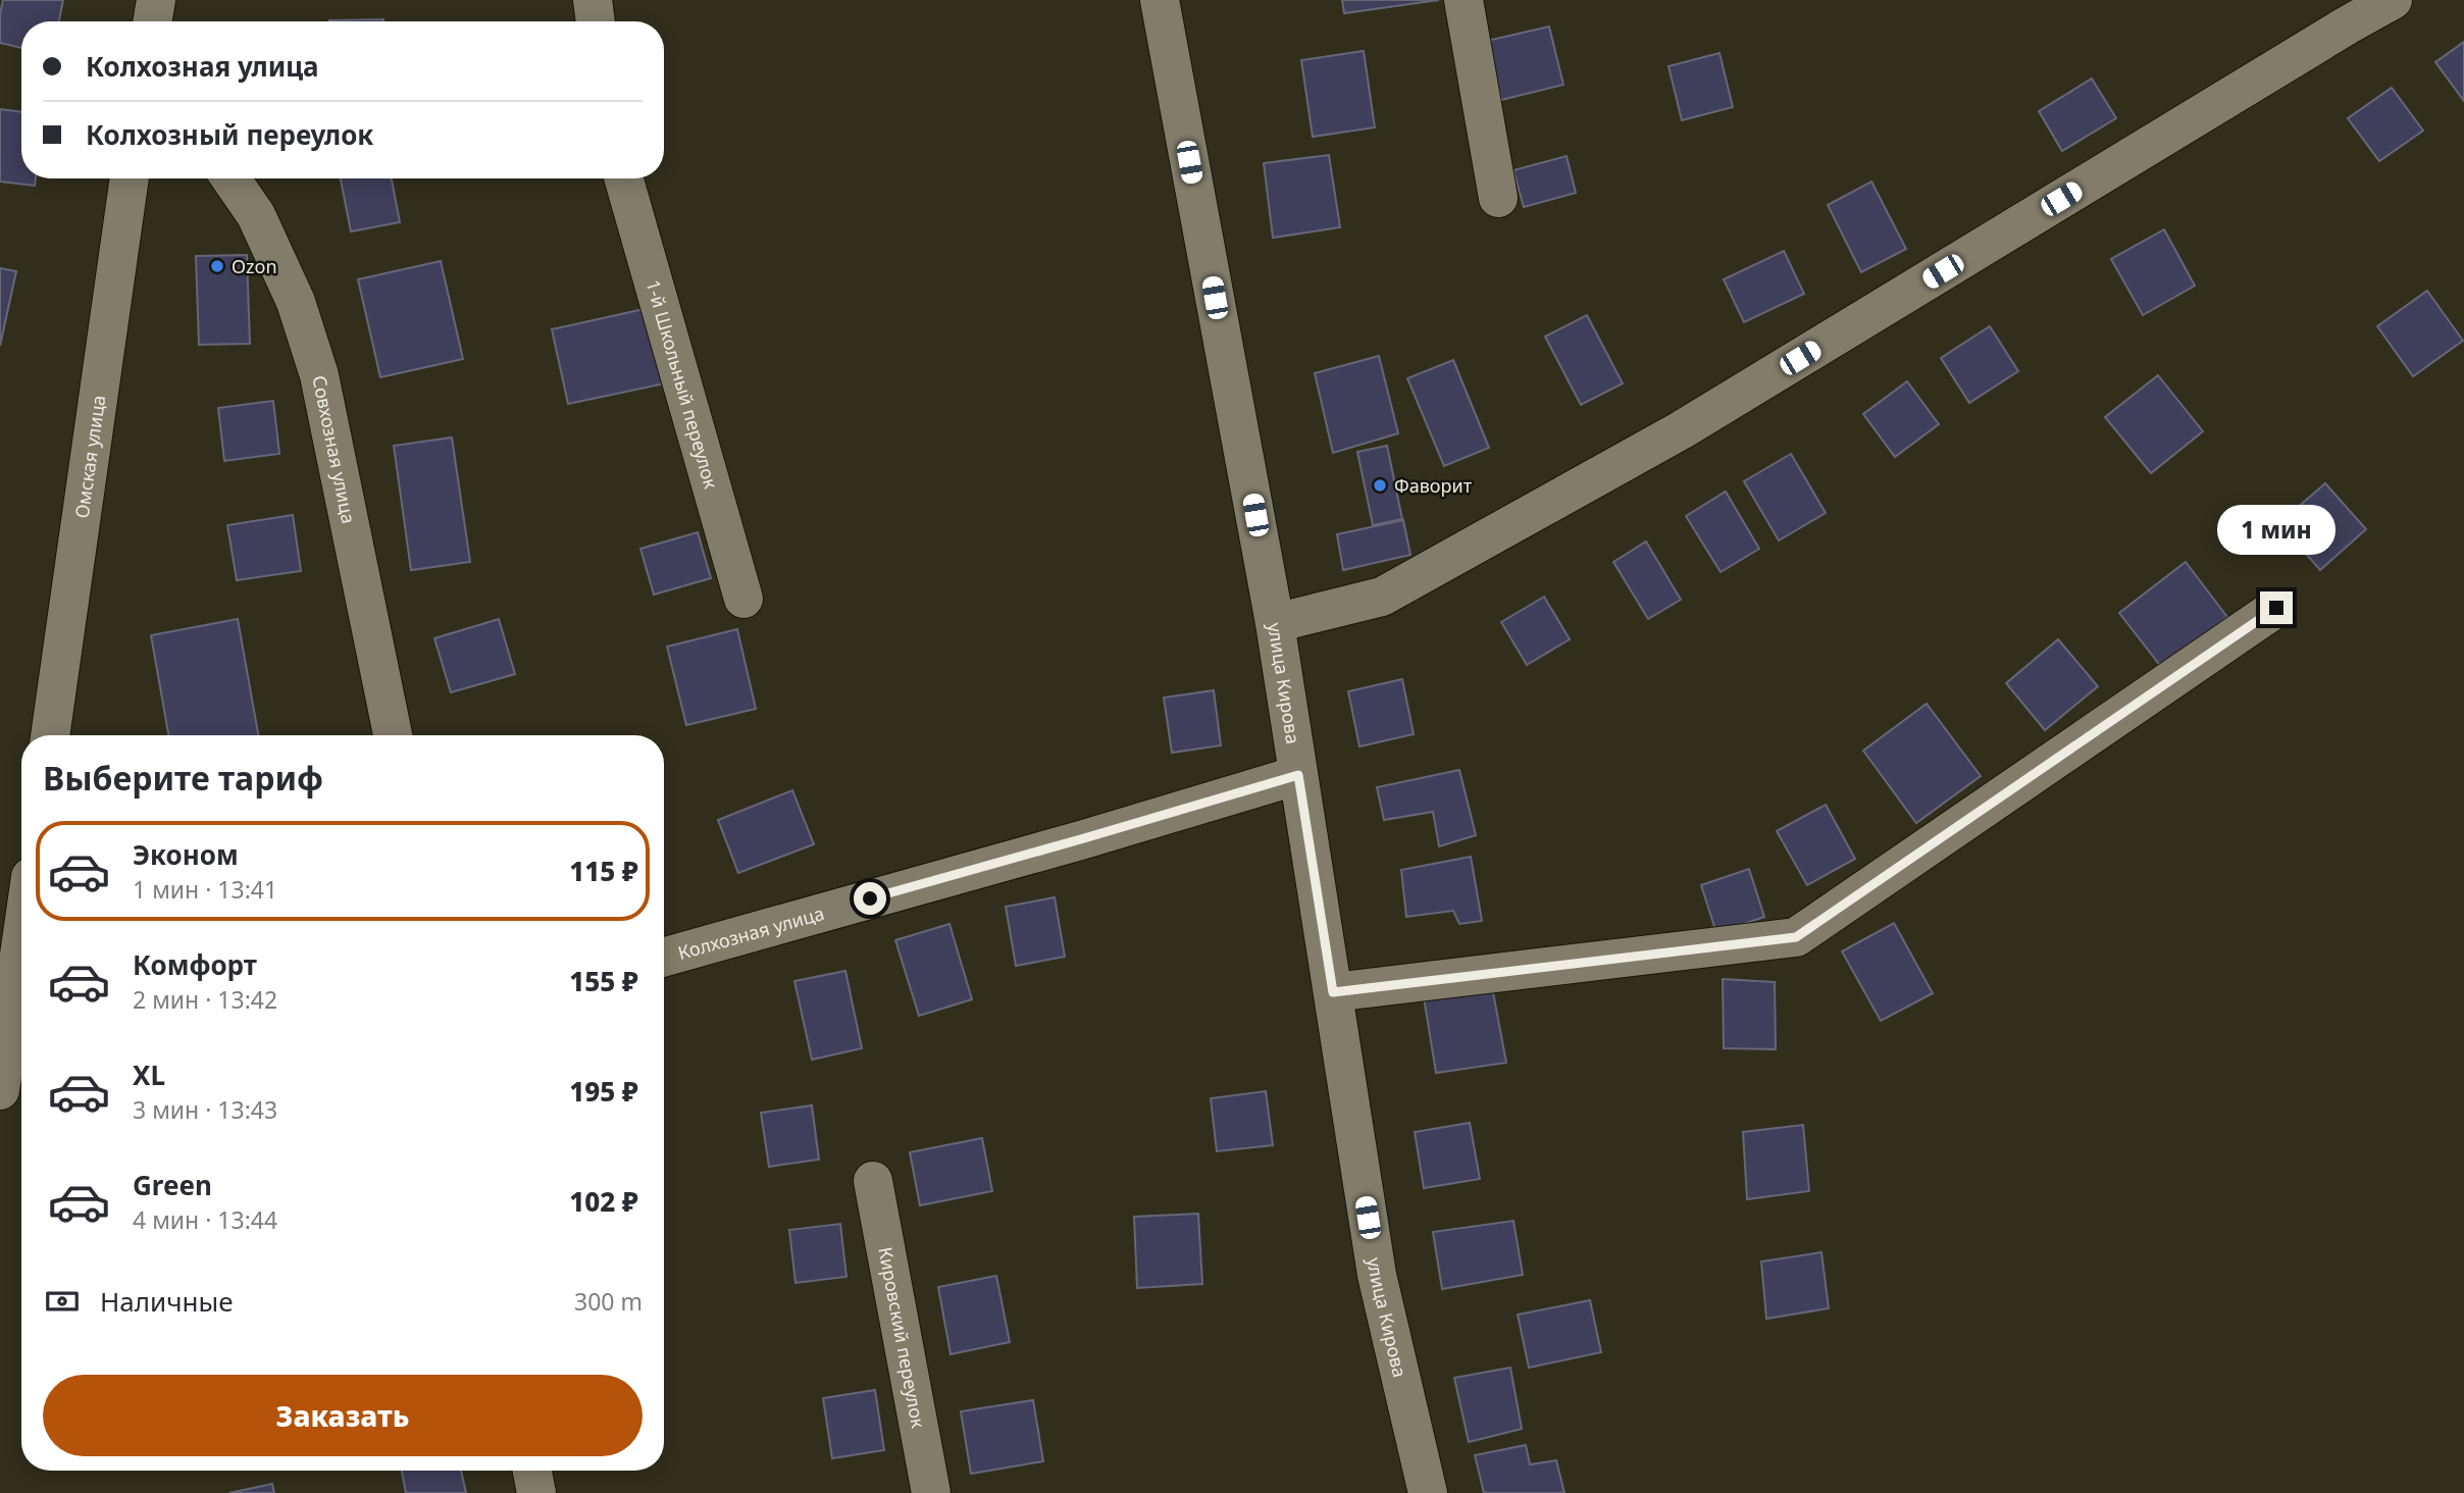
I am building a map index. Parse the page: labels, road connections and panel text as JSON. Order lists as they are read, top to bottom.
{
  "streets": {
    "street": [
      "1-й Школьный переулок",
      "Совхозная улица",
      "Омская улица",
      "улица Кирова",
      "Колхозная улица",
      "Кировский переулок"
    ]
  },
  "crossings": [
    ["улица Кирова", "Колхозная улица"]
  ],
  "places": ["Ozon", "Фаворит"],
  "page": {
    "banner": ["Колхозная улица", "Колхозный переулок"],
    "bubble": "1 мин",
    "heading": "Выберите тариф",
    "list": [
      {
        "name": "Эконом",
        "note": "1 мин · 13:41",
        "value": "115 ₽"
      },
      {
        "name": "Комфорт",
        "note": "2 мин · 13:42",
        "value": "155 ₽"
      },
      {
        "name": "XL",
        "note": "3 мин · 13:43",
        "value": "195 ₽"
      },
      {
        "name": "Green",
        "note": "4 мин · 13:44",
        "value": "102 ₽"
      }
    ],
    "pay": ["Наличные", "300 m"],
    "buttons": "Заказать"
  }
}
